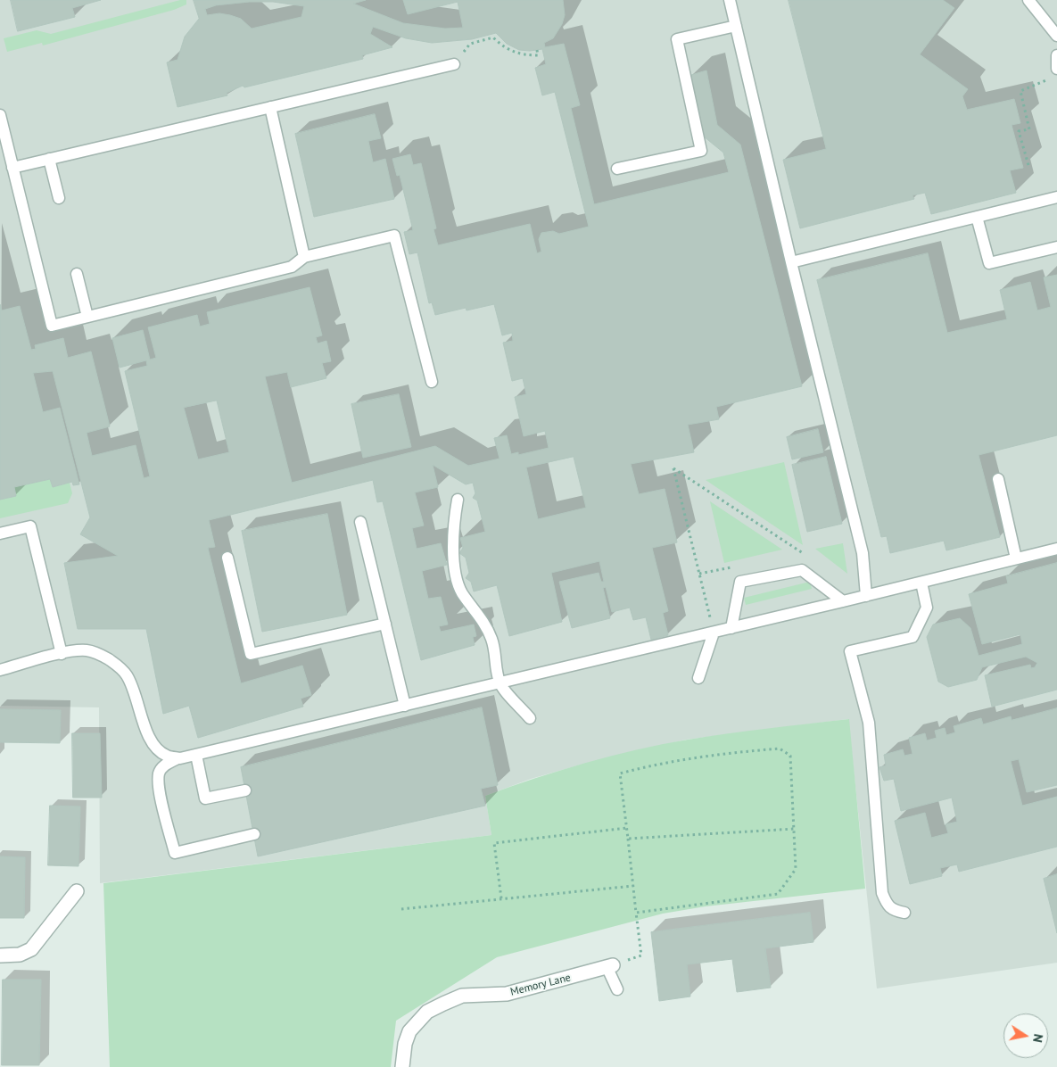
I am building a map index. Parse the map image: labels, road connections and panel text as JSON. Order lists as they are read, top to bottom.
{
  "streets": {
    "street": ["Memory Lane"]
  },
  "north": "right"
}
